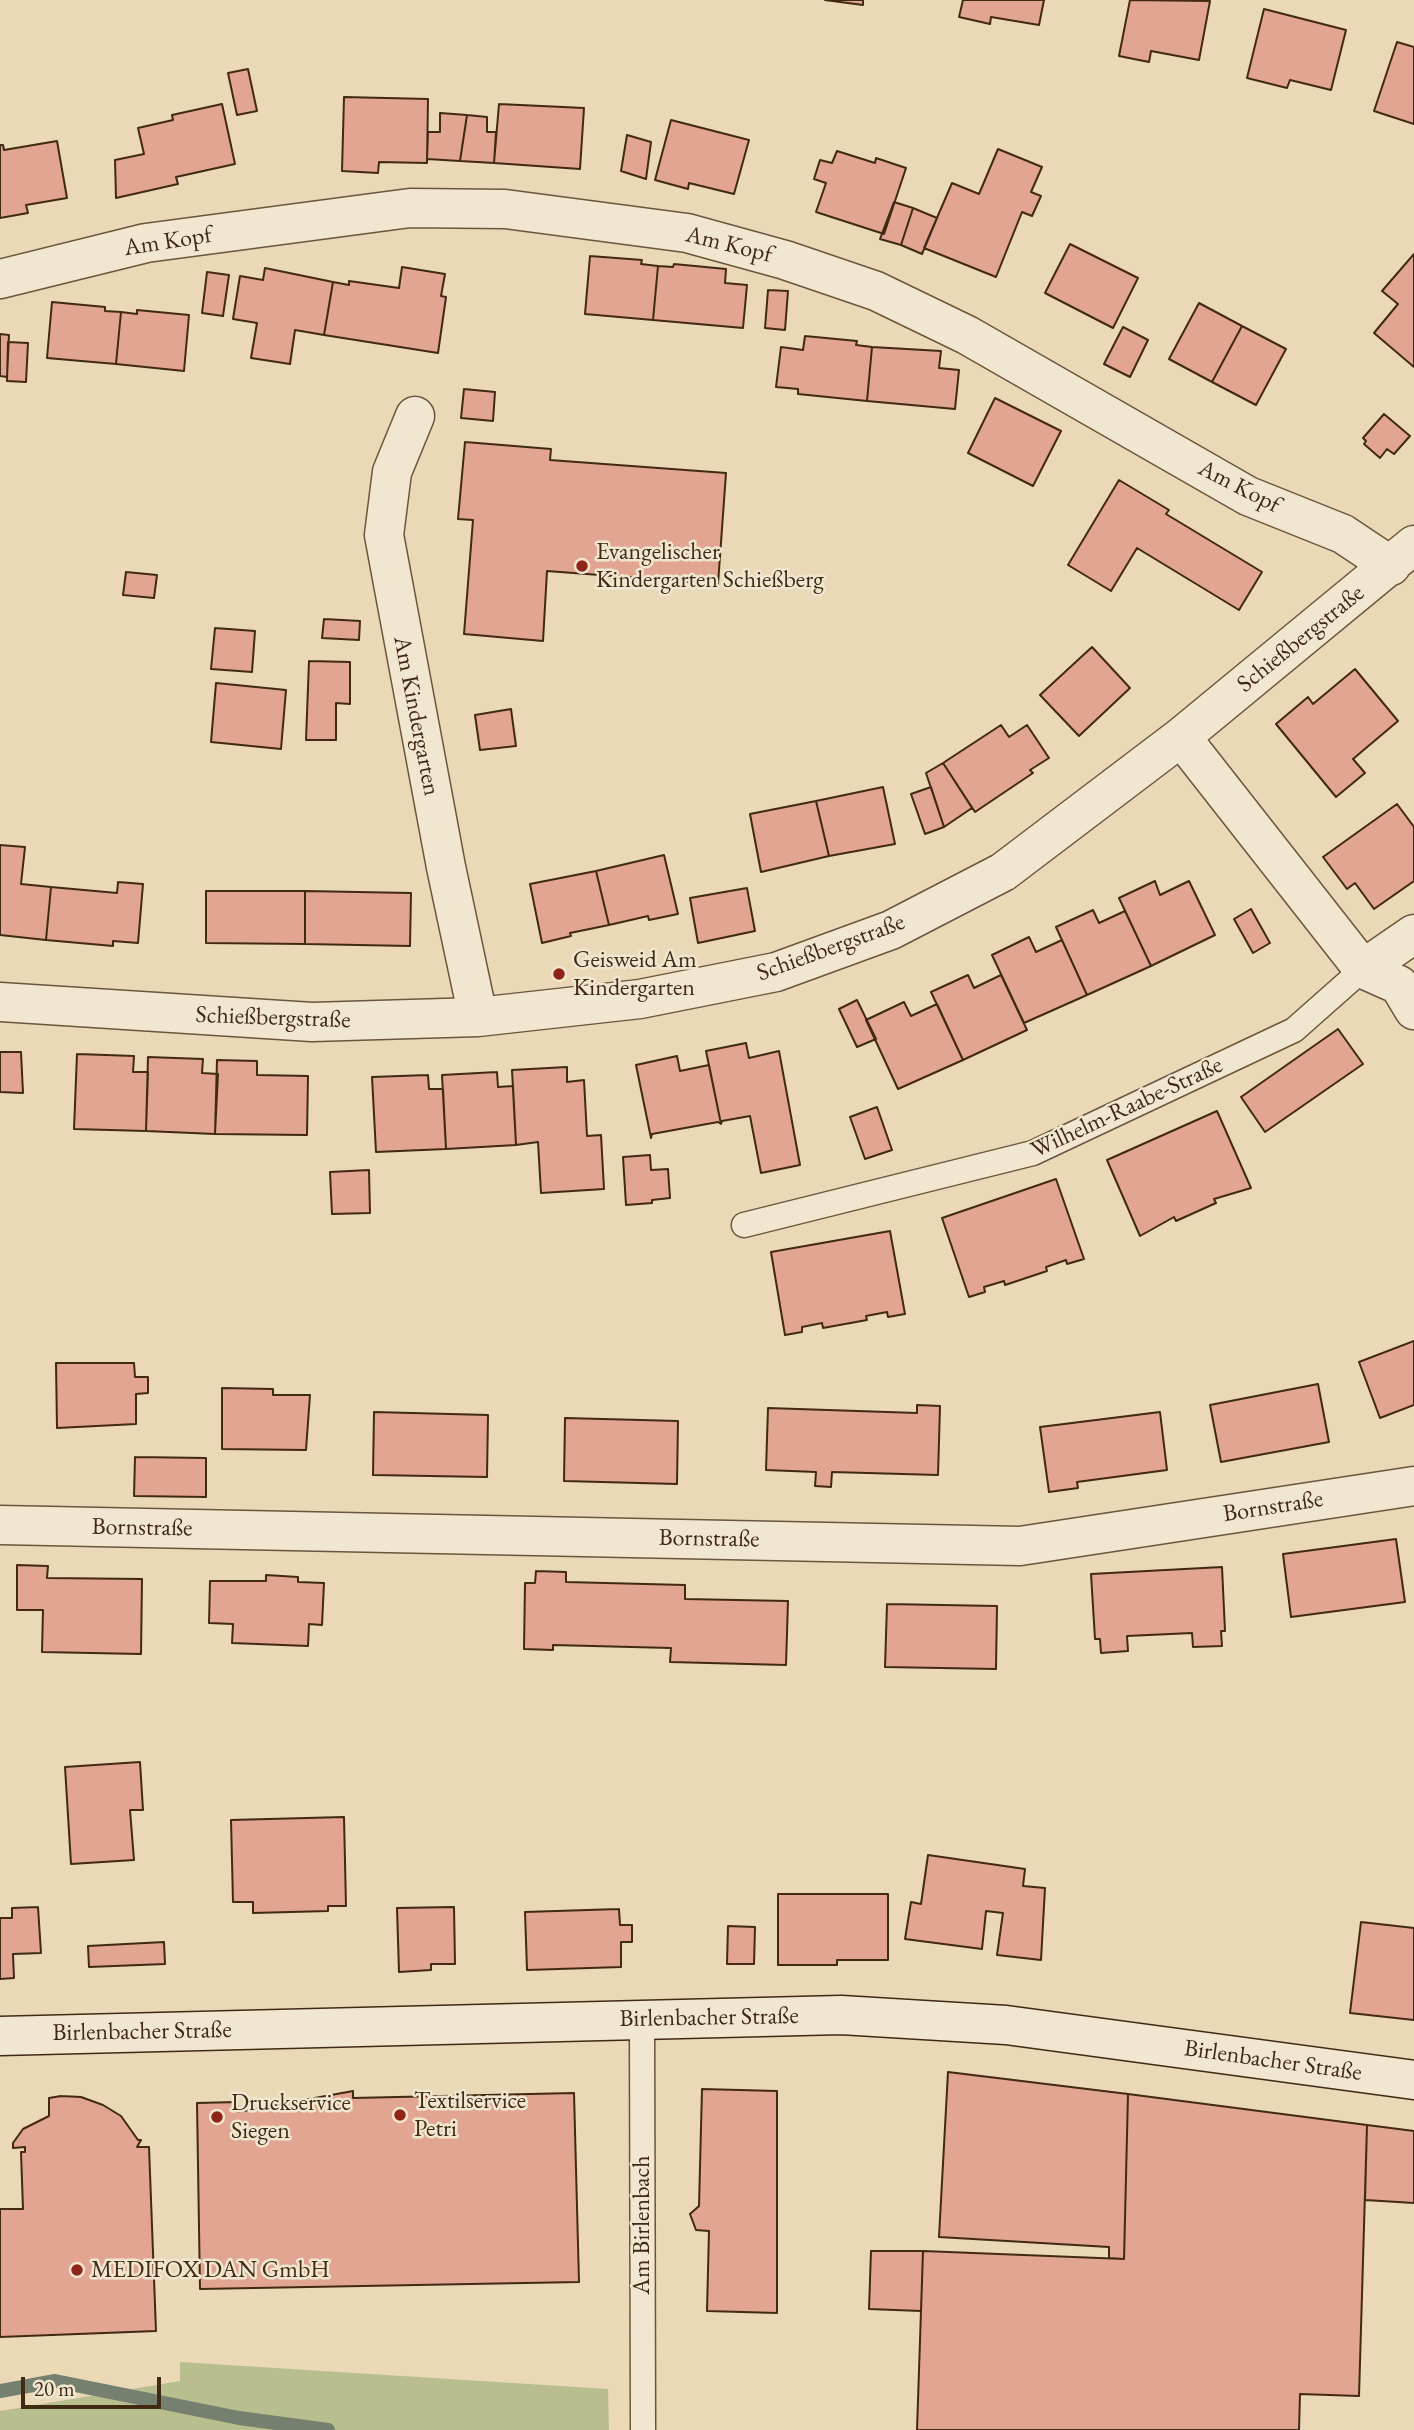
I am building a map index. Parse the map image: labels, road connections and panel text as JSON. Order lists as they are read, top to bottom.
{
  "streets": {
    "street": [
      "Am Kopf",
      "Schießbergstraße",
      "Am Kindergarten",
      "Wilhelm-Raabe-Straße",
      "Bornstraße",
      "Birlenbacher Straße"
    ],
    "lane": ["Am Birlenbach"]
  },
  "crossings": [
    ["Am Kopf", "Schießbergstraße"],
    ["Schießbergstraße", "Am Kindergarten"],
    ["Birlenbacher Straße", "Am Birlenbach"]
  ],
  "places": [
    "Evangelischer Kindergarten Schießberg",
    "Geisweid Am Kindergarten",
    "Textilservice Petri",
    "Druckservice Siegen",
    "MEDIFOX DAN GmbH"
  ],
  "scale_bar": "20 m"
}
